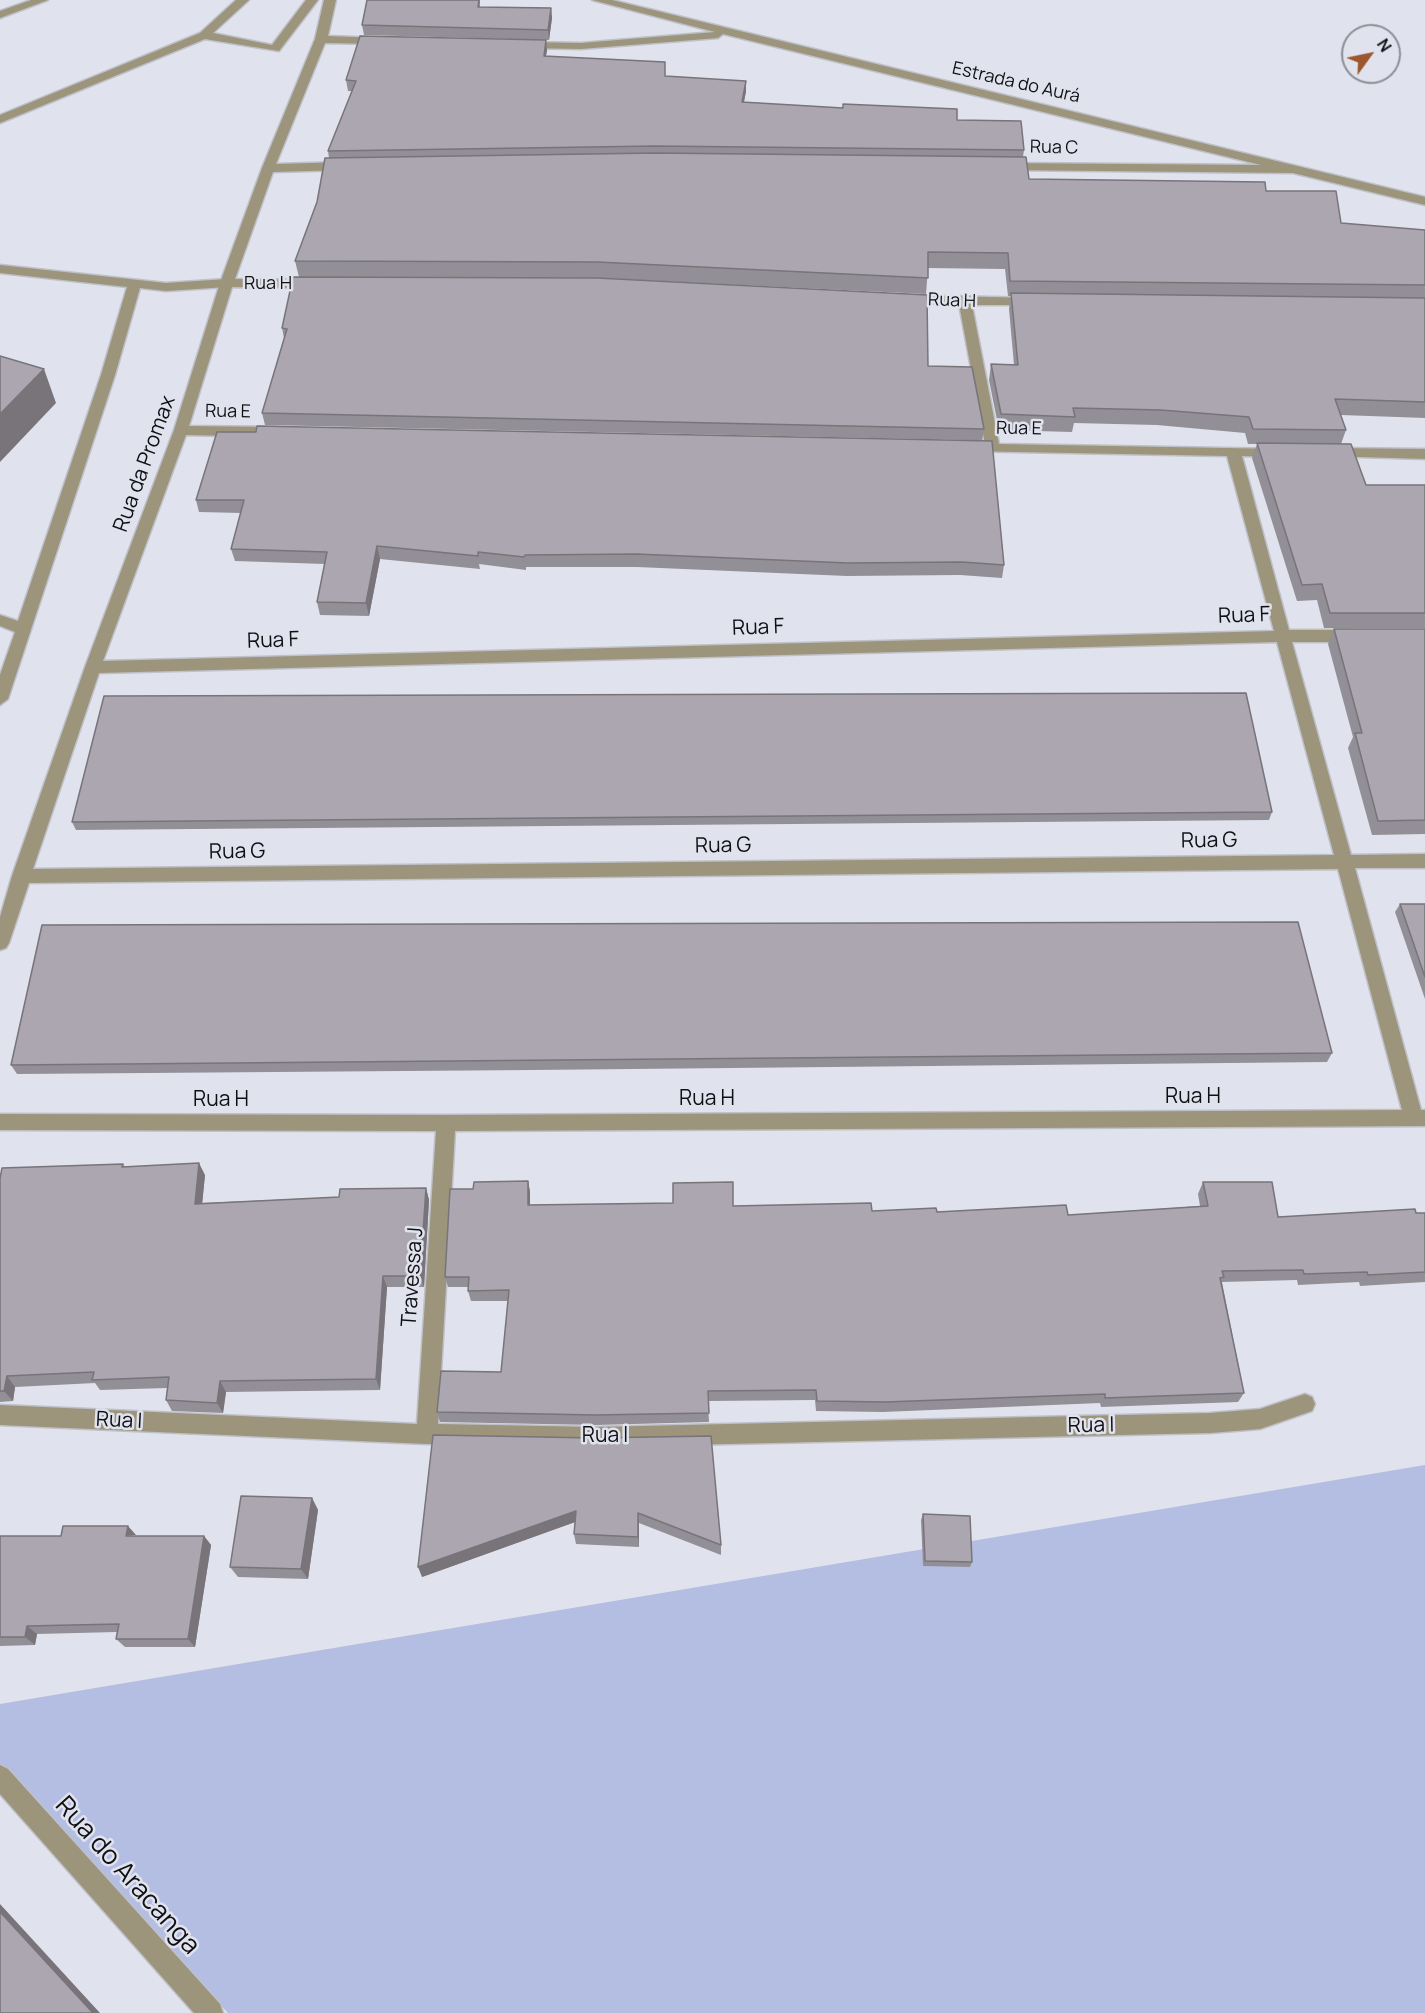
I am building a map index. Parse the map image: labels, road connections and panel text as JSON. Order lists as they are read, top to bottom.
{
  "streets": {
    "street": [
      "Estrada do Aurá",
      "Rua C",
      "Rua H",
      "Rua E",
      "Rua da Promax",
      "Rua F",
      "Rua G",
      "Travessa J",
      "Rua I",
      "Rua do Aracanga"
    ]
  },
  "crossings": [
    ["Estrada do Aurá", "Rua C"],
    ["Rua H", "Rua E"],
    ["Rua H", "Rua da Promax"],
    ["Rua H", "Rua F"],
    ["Rua H", "Rua G"],
    ["Rua H", "Travessa J"],
    ["Rua E", "Rua da Promax"],
    ["Rua da Promax", "Rua F"],
    ["Rua da Promax", "Rua G"],
    ["Travessa J", "Rua I"]
  ],
  "north": "top right"
}
